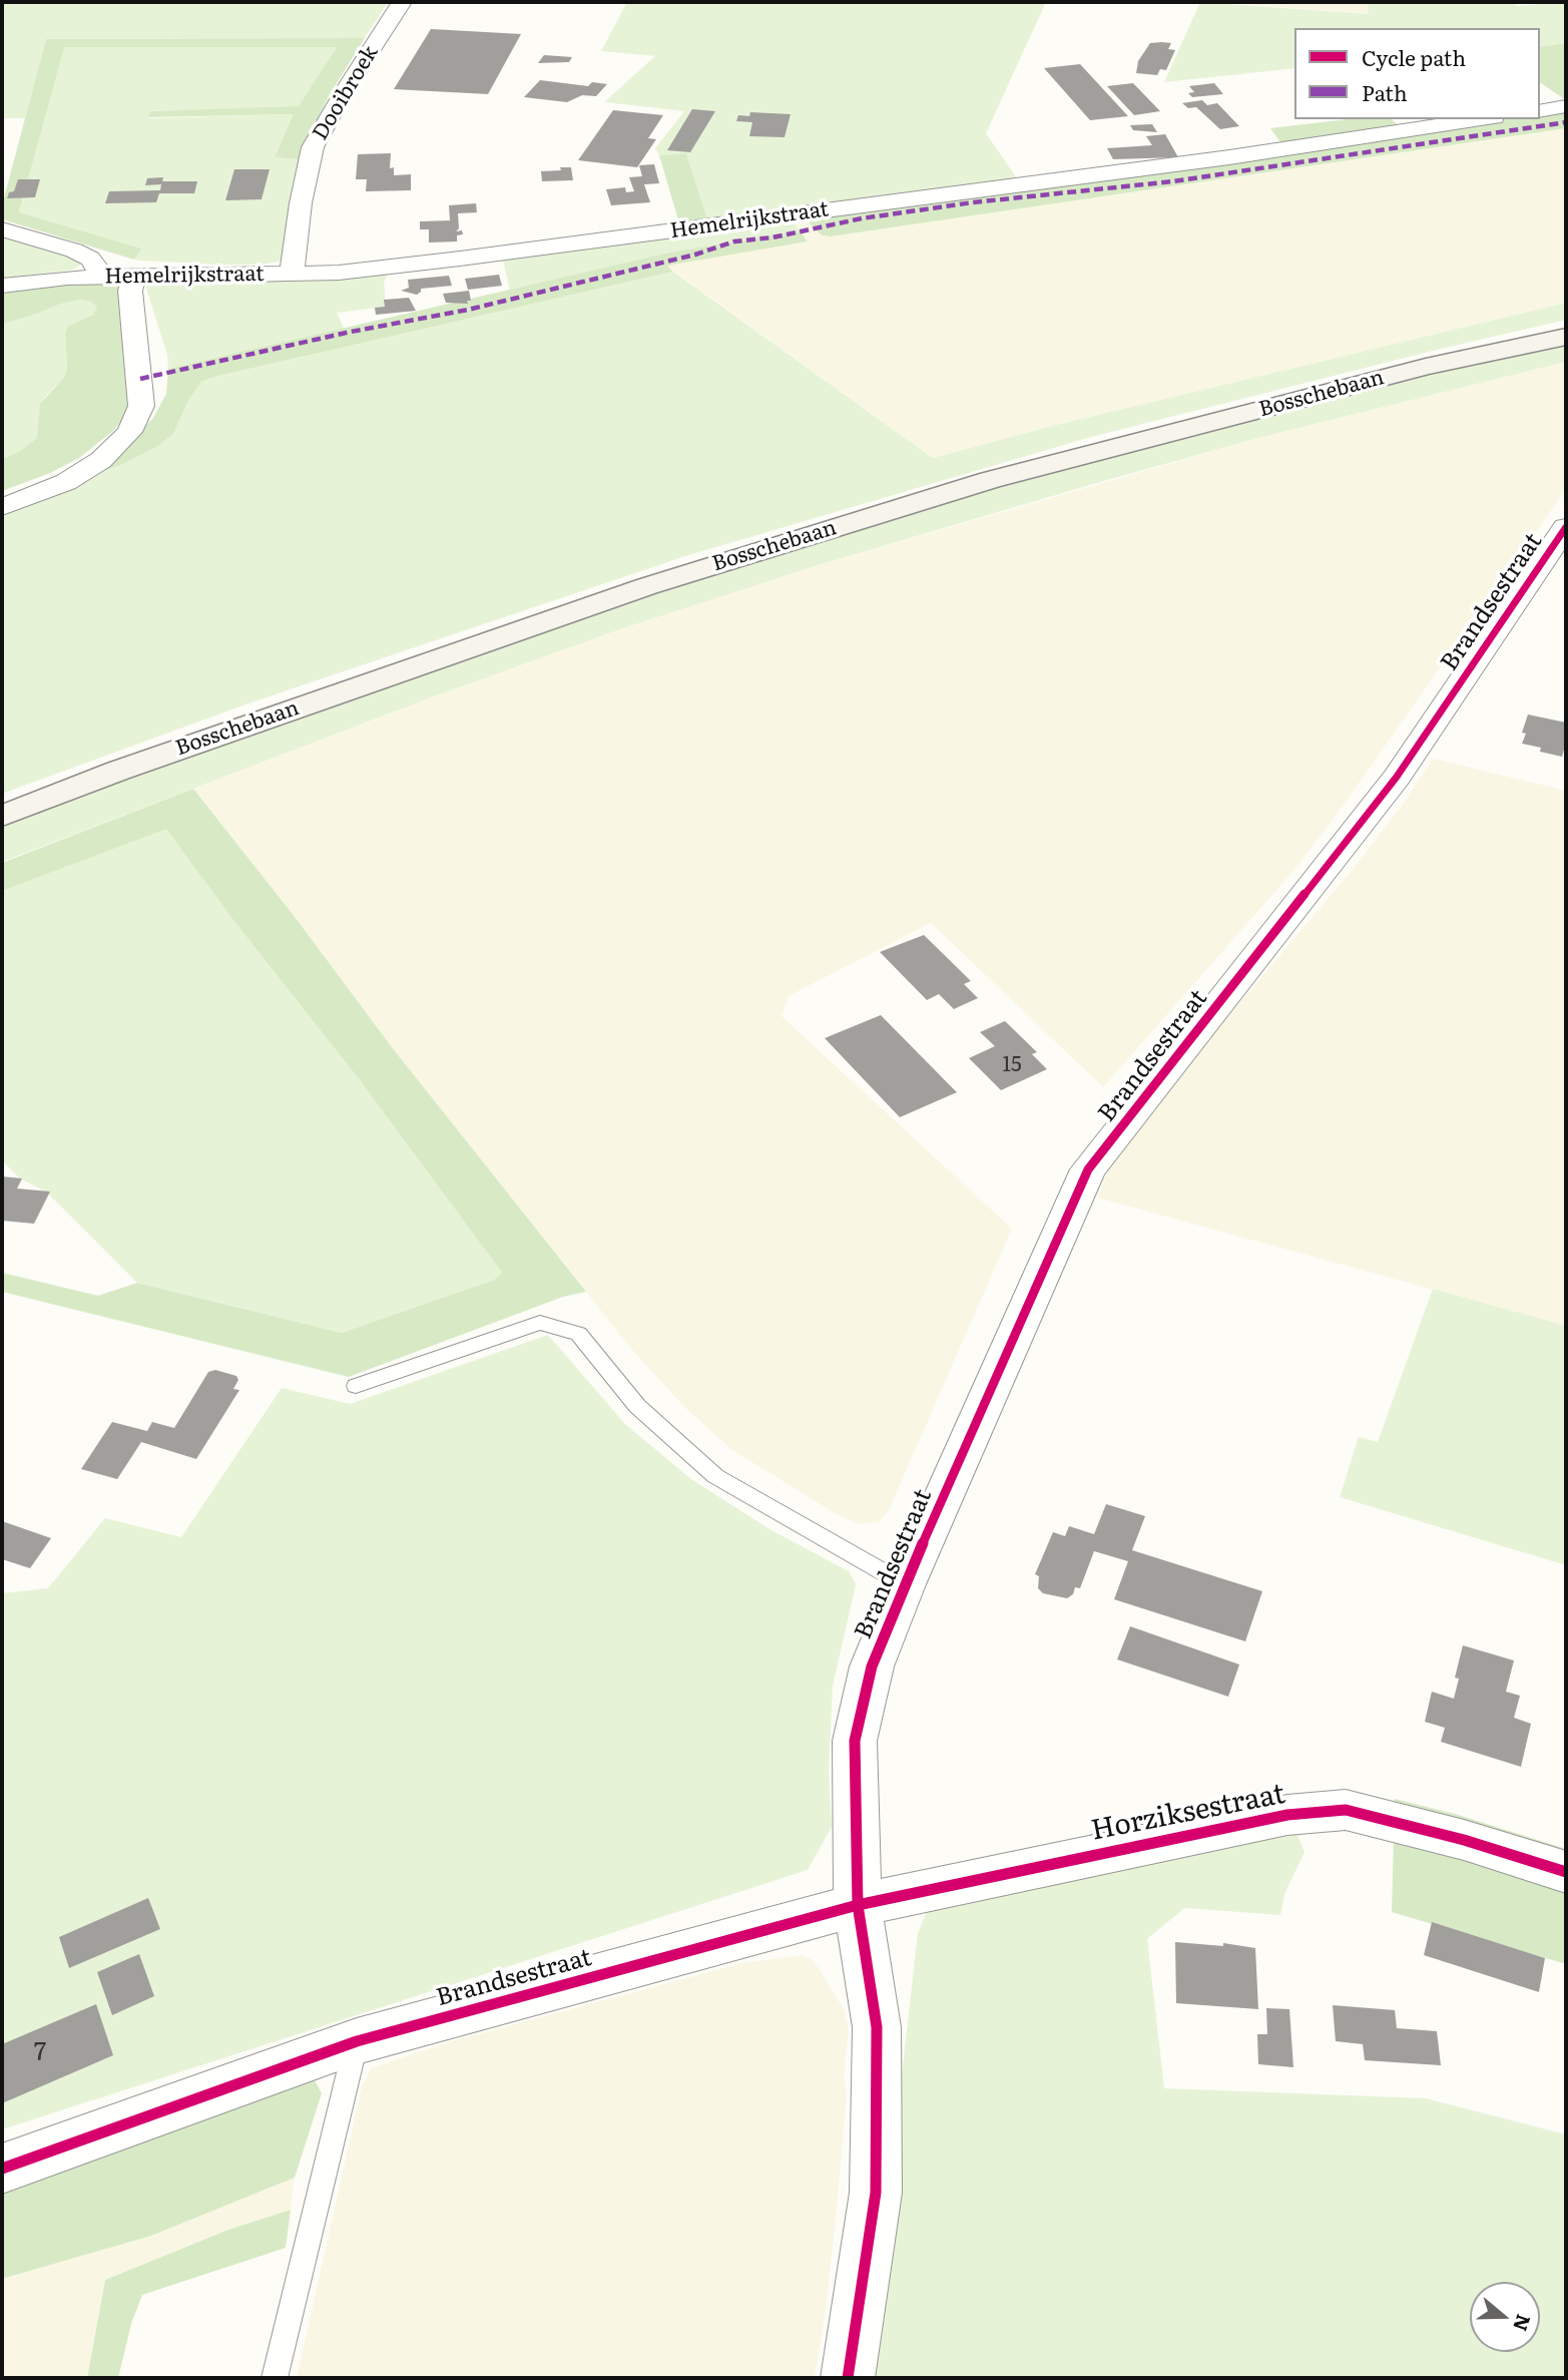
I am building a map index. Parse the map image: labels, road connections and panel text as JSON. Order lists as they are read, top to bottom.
{
  "streets": {
    "main road": ["Bosschebaan"],
    "street": [
      "Dooibroek",
      "Hemelrijkstraat",
      "Brandsestraat",
      "Horziksestraat"
    ]
  },
  "crossings": [
    ["Dooibroek", "Hemelrijkstraat"],
    ["Brandsestraat", "Horziksestraat"]
  ],
  "house_numbers": ["15", "7"],
  "legend": ["Cycle path", "Path"],
  "north": "right"
}
